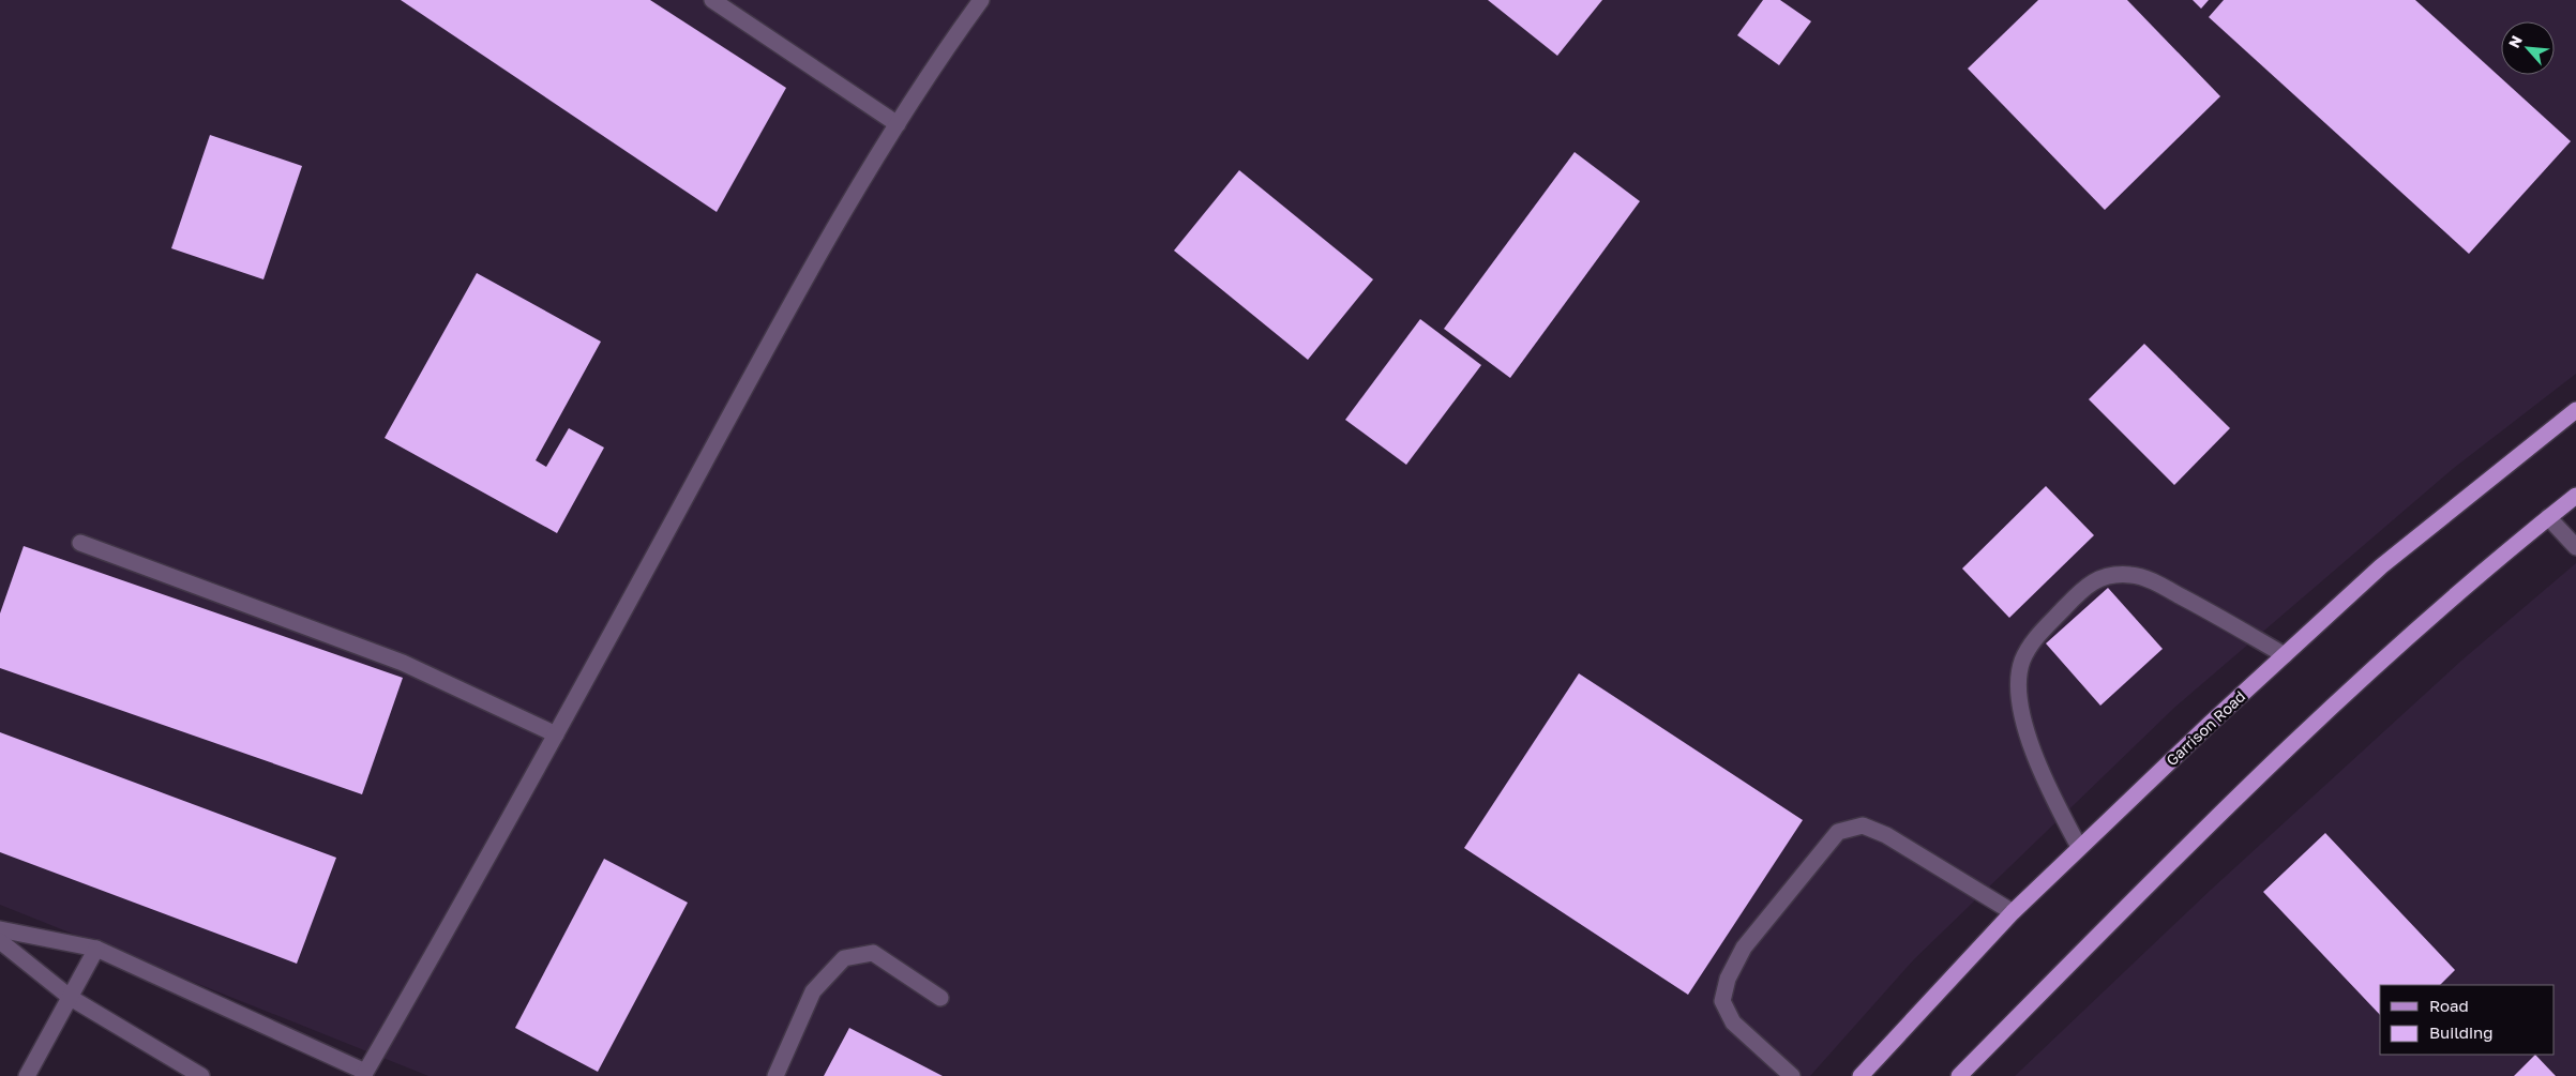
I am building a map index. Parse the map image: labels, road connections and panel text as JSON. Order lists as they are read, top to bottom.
{
  "streets": {
    "main road": ["Garrison Road"]
  },
  "legend": ["Road", "Building"],
  "north": "top left"
}
